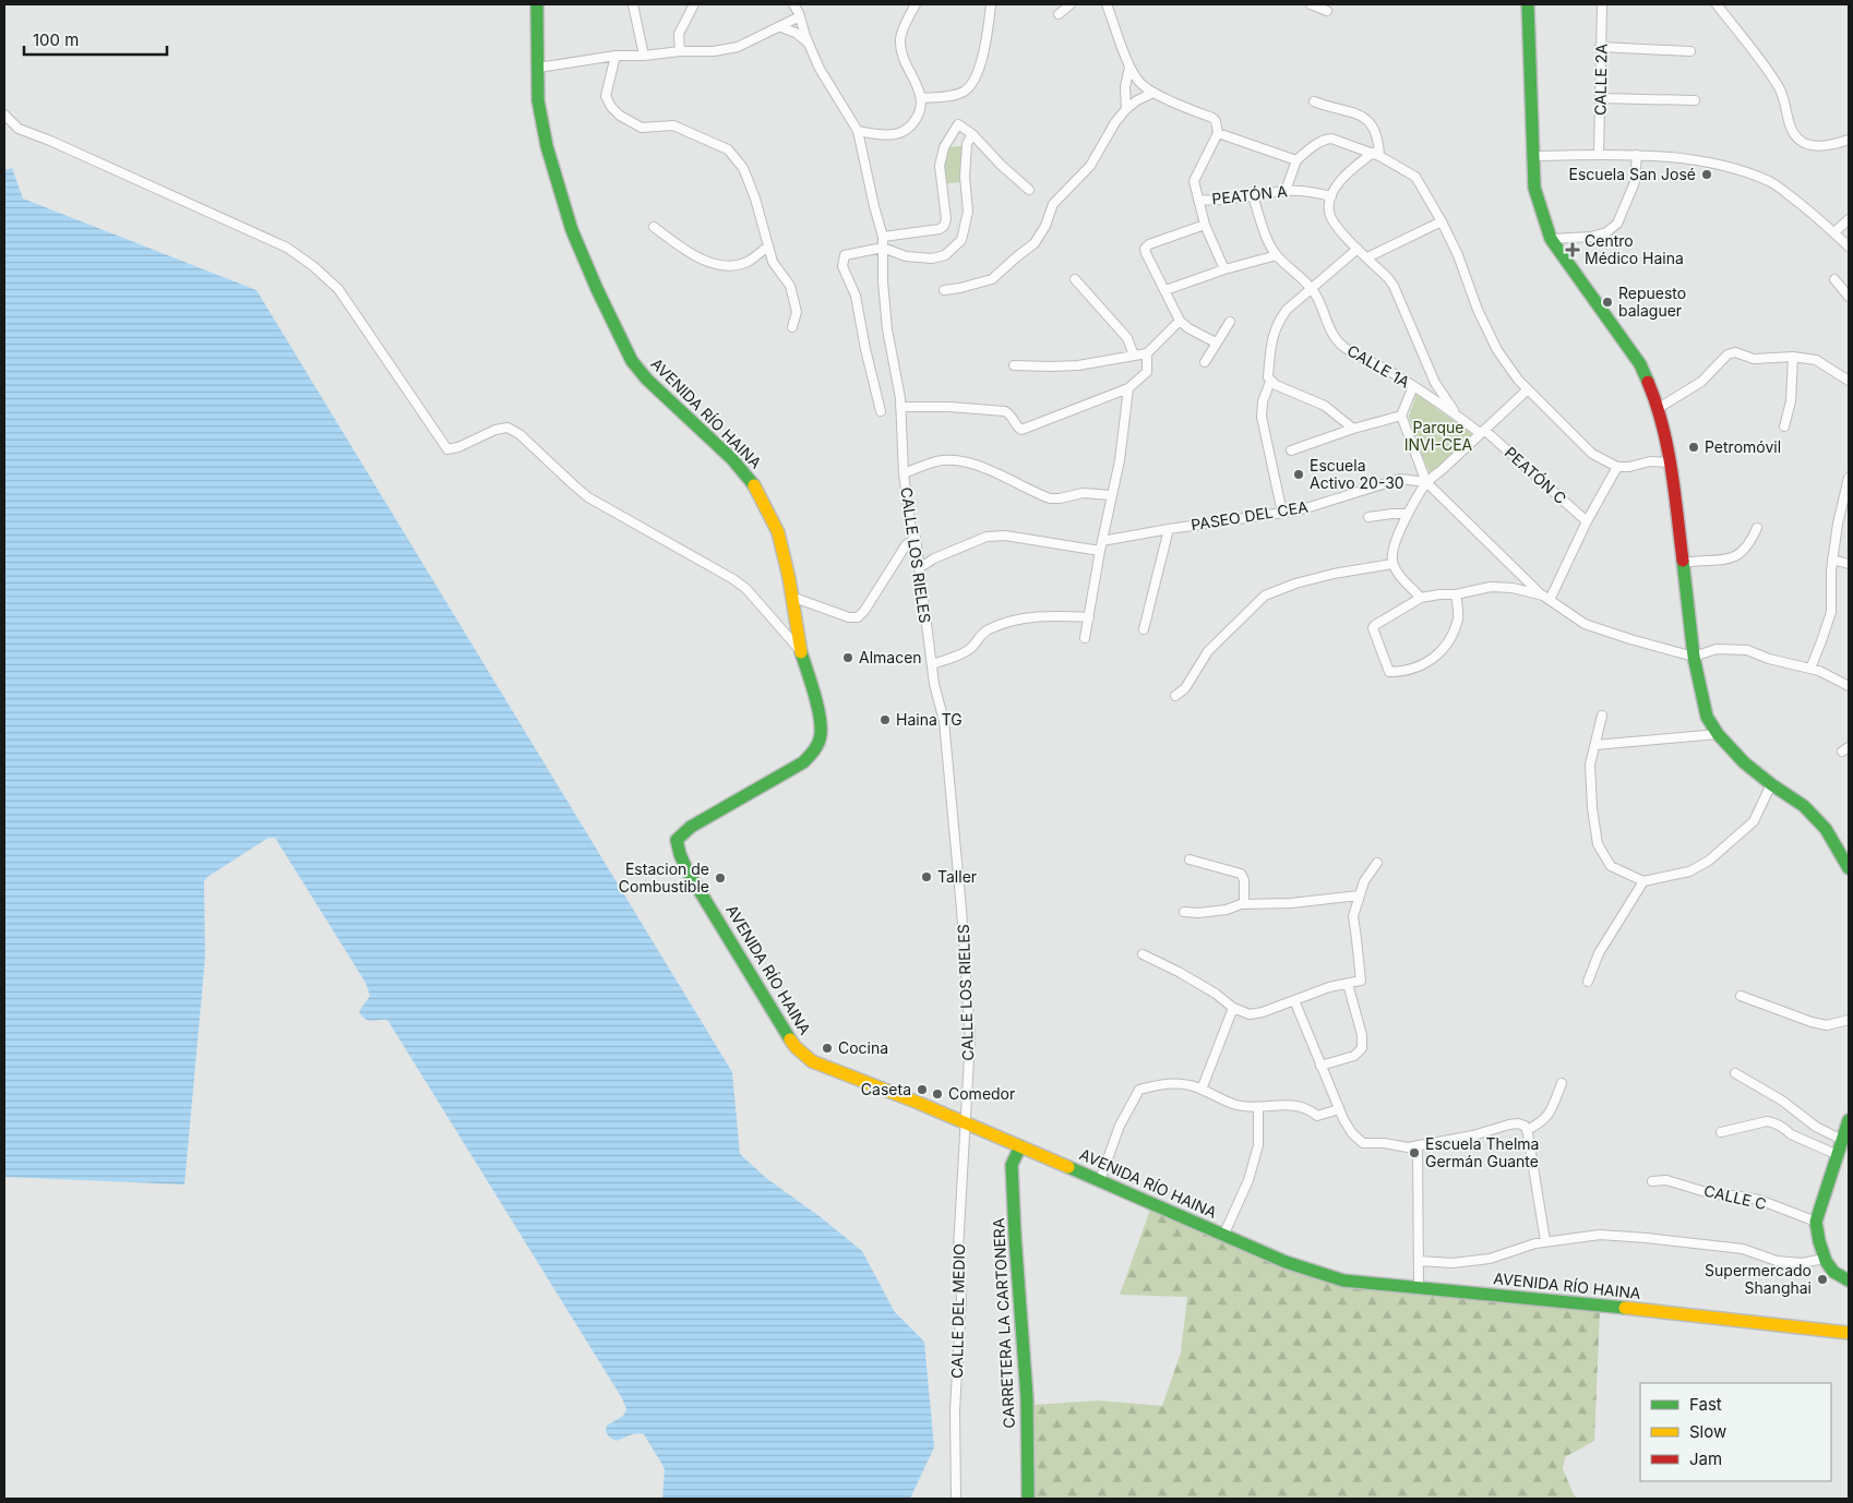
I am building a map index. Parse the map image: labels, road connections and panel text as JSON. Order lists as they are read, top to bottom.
{
  "streets": {
    "street": [
      "CALLE 2A",
      "PEATÓN A",
      "CALLE 1A",
      "AVENIDA RÍO HAINA",
      "PEATÓN C",
      "PASEO DEL CEA",
      "CALLE LOS RIELES",
      "CALLE C",
      "CALLE DEL MEDIO",
      "CARRETERA LA CARTONERA"
    ]
  },
  "crossings": [
    ["PEATÓN A", "CALLE 1A"],
    ["CALLE 1A", "PEATÓN C"],
    ["AVENIDA RÍO HAINA", "CALLE LOS RIELES"],
    ["AVENIDA RÍO HAINA", "CALLE DEL MEDIO"],
    ["AVENIDA RÍO HAINA", "CARRETERA LA CARTONERA"],
    ["CALLE LOS RIELES", "CALLE DEL MEDIO"]
  ],
  "parks": ["Parque INVI-CEA"],
  "places": {
    "other": [
      "Escuela San José",
      "Repuesto balaguer",
      "Petromóvil",
      "Escuela Activo 20-30",
      "Almacen",
      "Haina TG",
      "Taller",
      "Estacion de Combustible",
      "Cocina",
      "Caseta",
      "Comedor",
      "Escuela Thelma Germán Guante",
      "Supermercado Shanghai"
    ],
    "health": ["Centro Médico Haina"]
  },
  "legend": ["Fast", "Slow", "Jam"],
  "scale_bar": "100 m"
}
